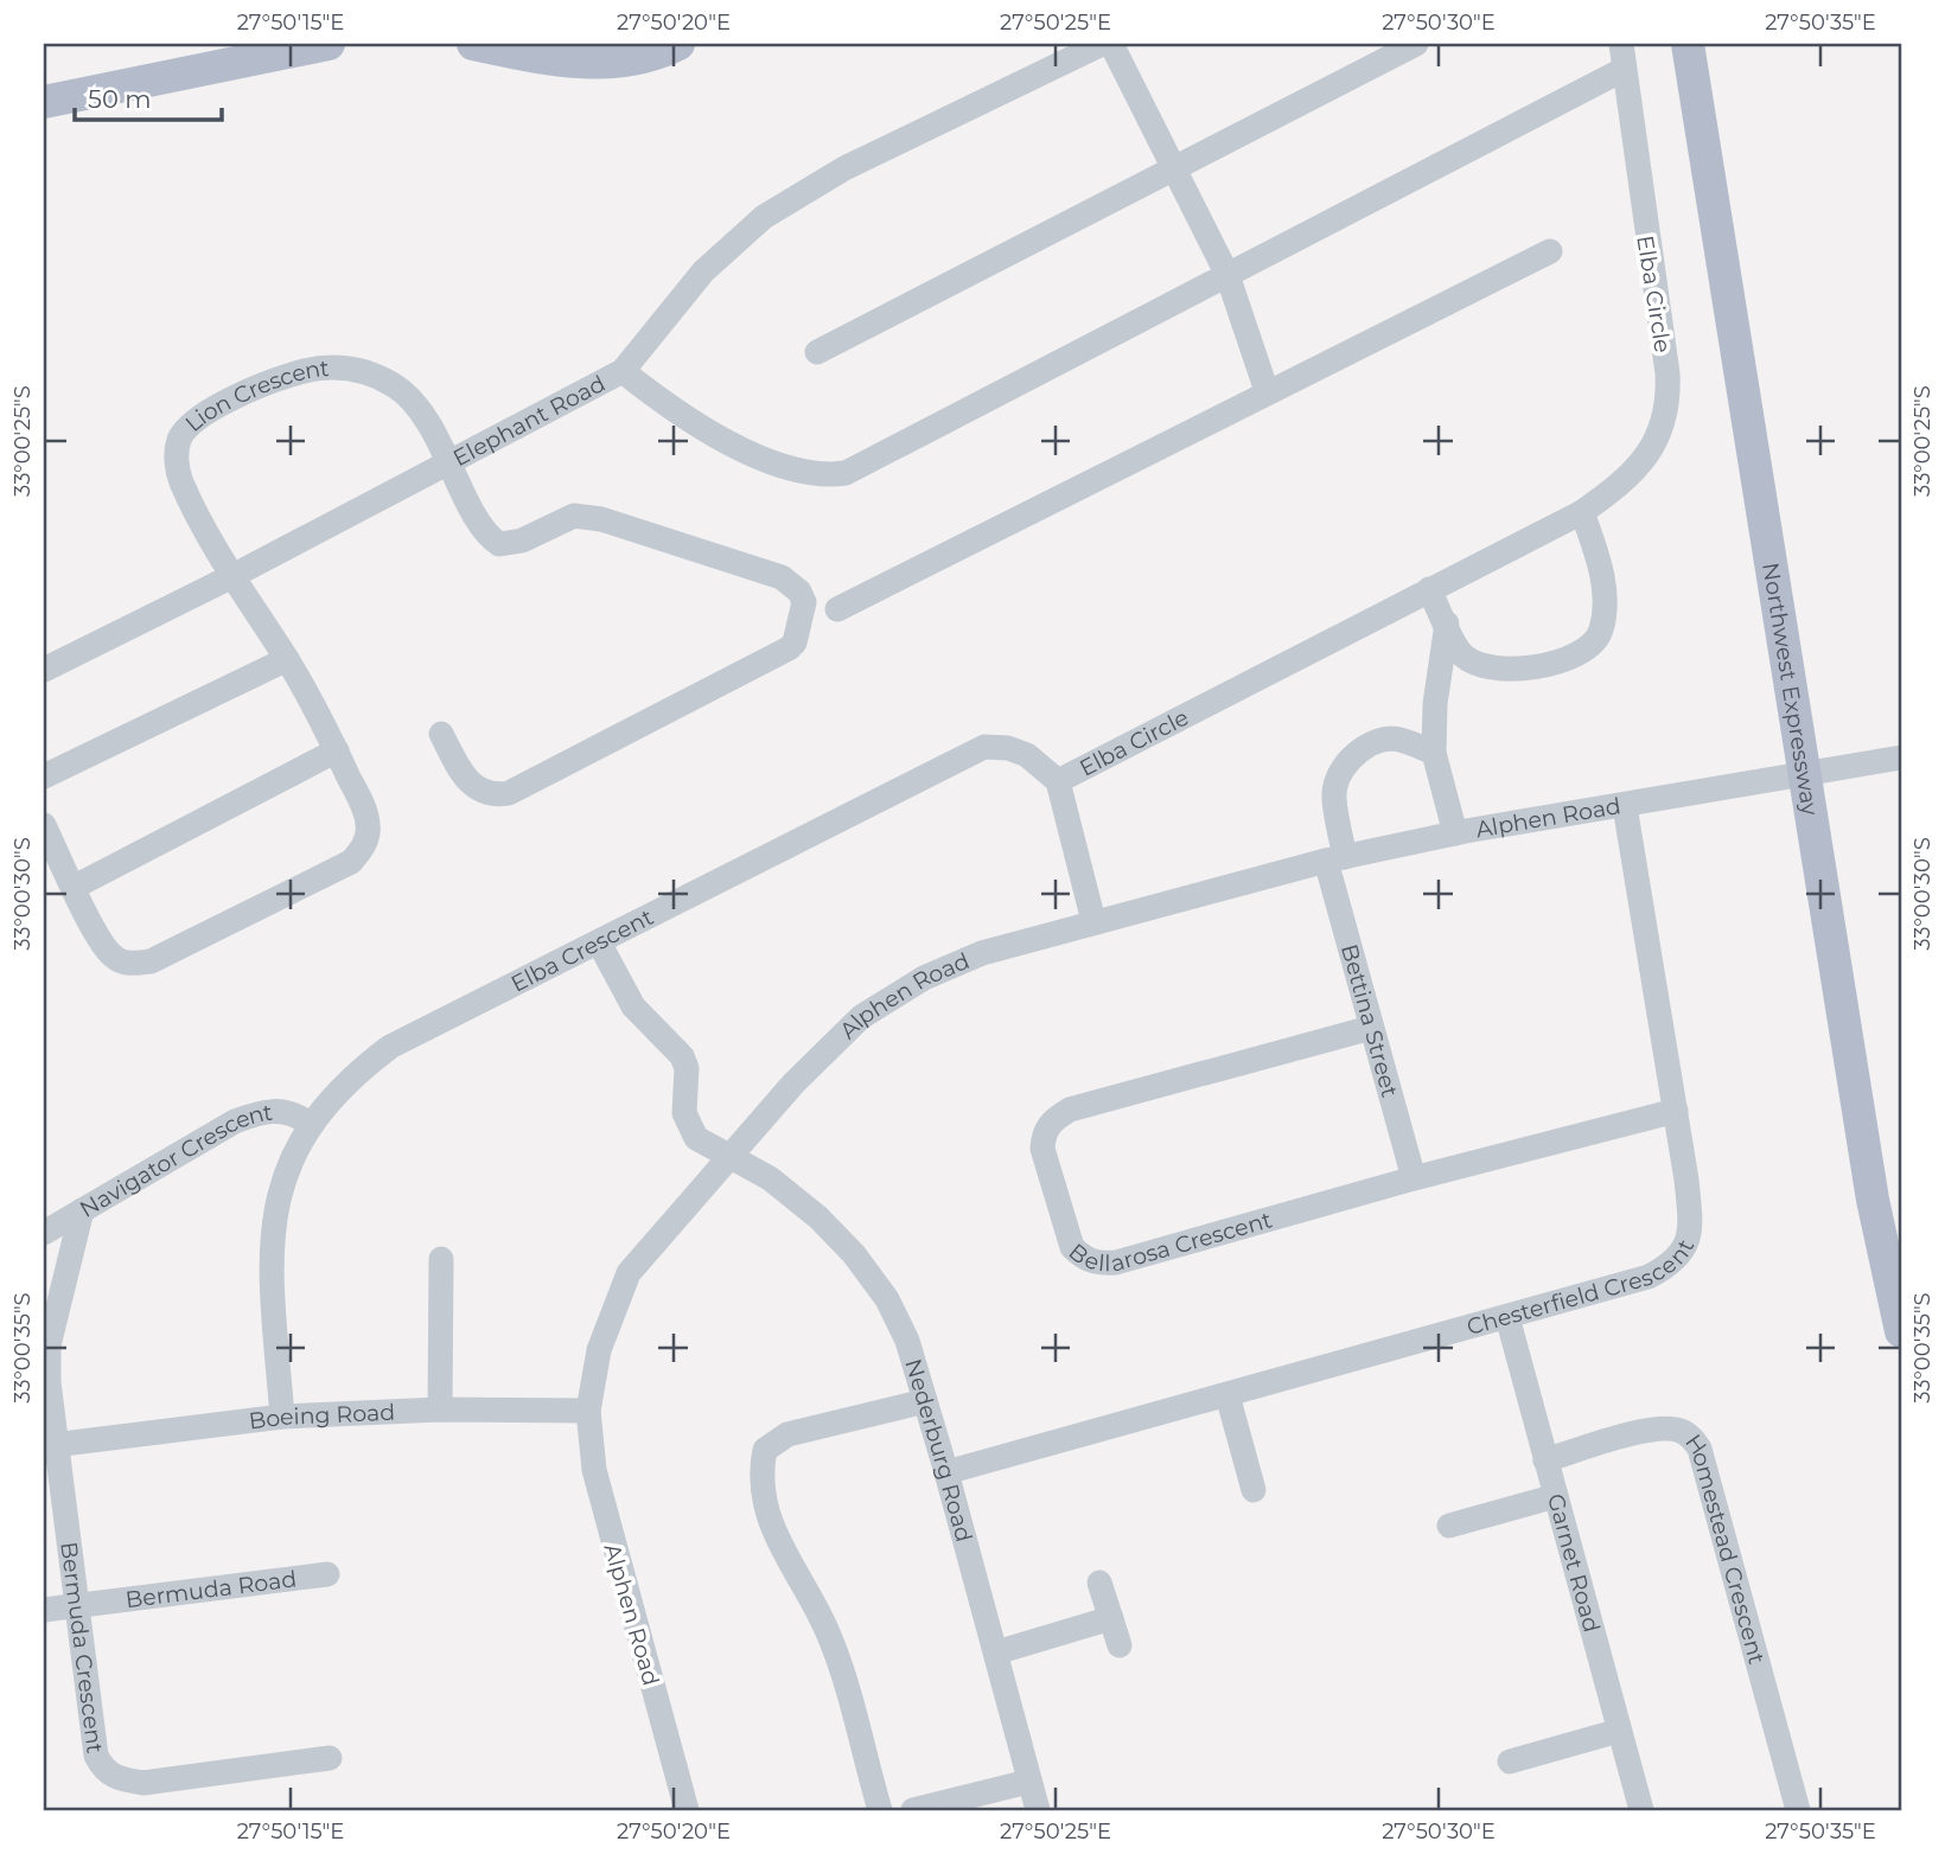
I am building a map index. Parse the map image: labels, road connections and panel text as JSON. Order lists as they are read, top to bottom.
{
  "streets": {
    "main road": ["Northwest Expressway"],
    "street": [
      "Elba Circle",
      "Lion Crescent",
      "Elephant Road",
      "Alphen Road",
      "Elba Crescent",
      "Bettina Street",
      "Navigator Crescent",
      "Bellarosa Crescent",
      "Chesterfield Crescent",
      "Boeing Road",
      "Nederburg Road",
      "Homestead Crescent",
      "Garnet Road",
      "Bermuda Road",
      "Bermuda Crescent"
    ]
  },
  "crossings": [
    ["Elba Circle", "Elba Crescent"],
    ["Lion Crescent", "Elephant Road"],
    ["Northwest Expressway", "Alphen Road"],
    ["Alphen Road", "Bettina Street"],
    ["Alphen Road", "Chesterfield Crescent"],
    ["Alphen Road", "Boeing Road"],
    ["Alphen Road", "Nederburg Road"],
    ["Elba Crescent", "Navigator Crescent"],
    ["Elba Crescent", "Boeing Road"],
    ["Elba Crescent", "Nederburg Road"],
    ["Bettina Street", "Bellarosa Crescent"],
    ["Navigator Crescent", "Bermuda Crescent"],
    ["Bellarosa Crescent", "Chesterfield Crescent"],
    ["Chesterfield Crescent", "Nederburg Road"],
    ["Chesterfield Crescent", "Garnet Road"],
    ["Boeing Road", "Bermuda Crescent"],
    ["Homestead Crescent", "Garnet Road"],
    ["Bermuda Road", "Bermuda Crescent"]
  ],
  "scale_bar": "50 m",
  "coordinates": [
    "27°50'15\"E",
    "27°50'20\"E",
    "27°50'25\"E",
    "27°50'30\"E",
    "27°50'35\"E",
    "33°00'25\"S",
    "33°00'30\"S",
    "33°00'35\"S"
  ]
}
